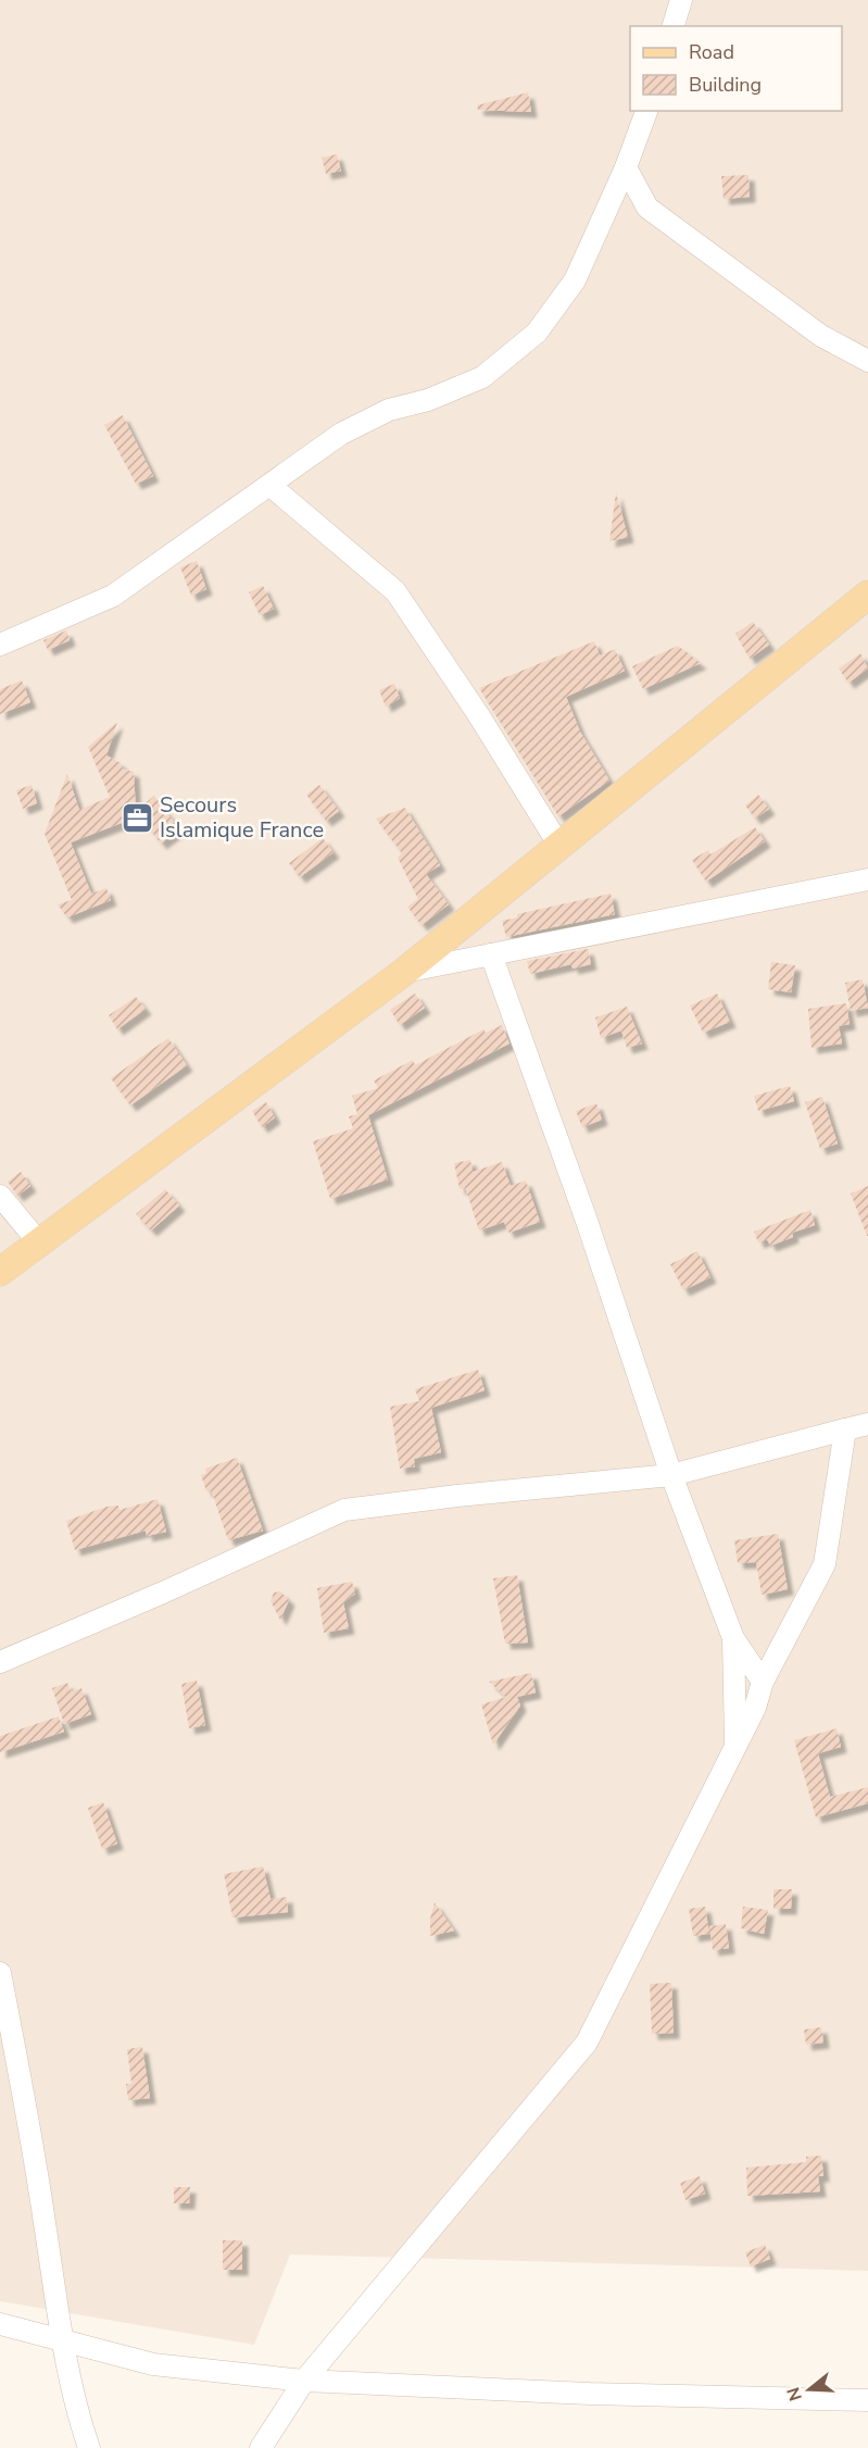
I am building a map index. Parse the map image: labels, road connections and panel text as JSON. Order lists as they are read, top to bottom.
{
  "places": {
    "office": ["Secours Islamique France"]
  },
  "legend": ["Road", "Building"],
  "north": "left"
}
